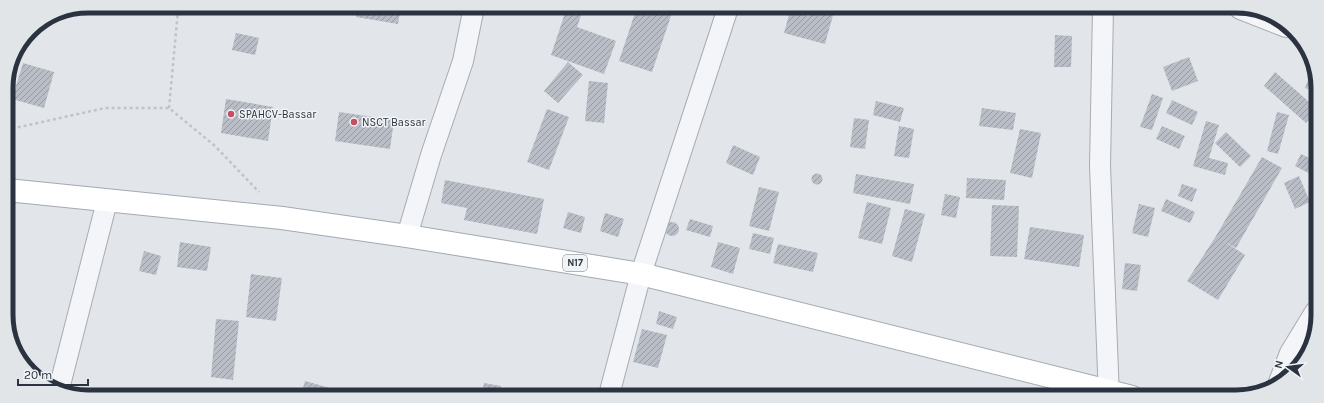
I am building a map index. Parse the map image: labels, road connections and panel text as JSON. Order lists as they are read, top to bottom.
{
  "streets": {
    "main road": ["N17"]
  },
  "places": ["SPAHCV-Bassar", "NSCT Bassar"],
  "scale_bar": "20 m",
  "north": "left"
}
